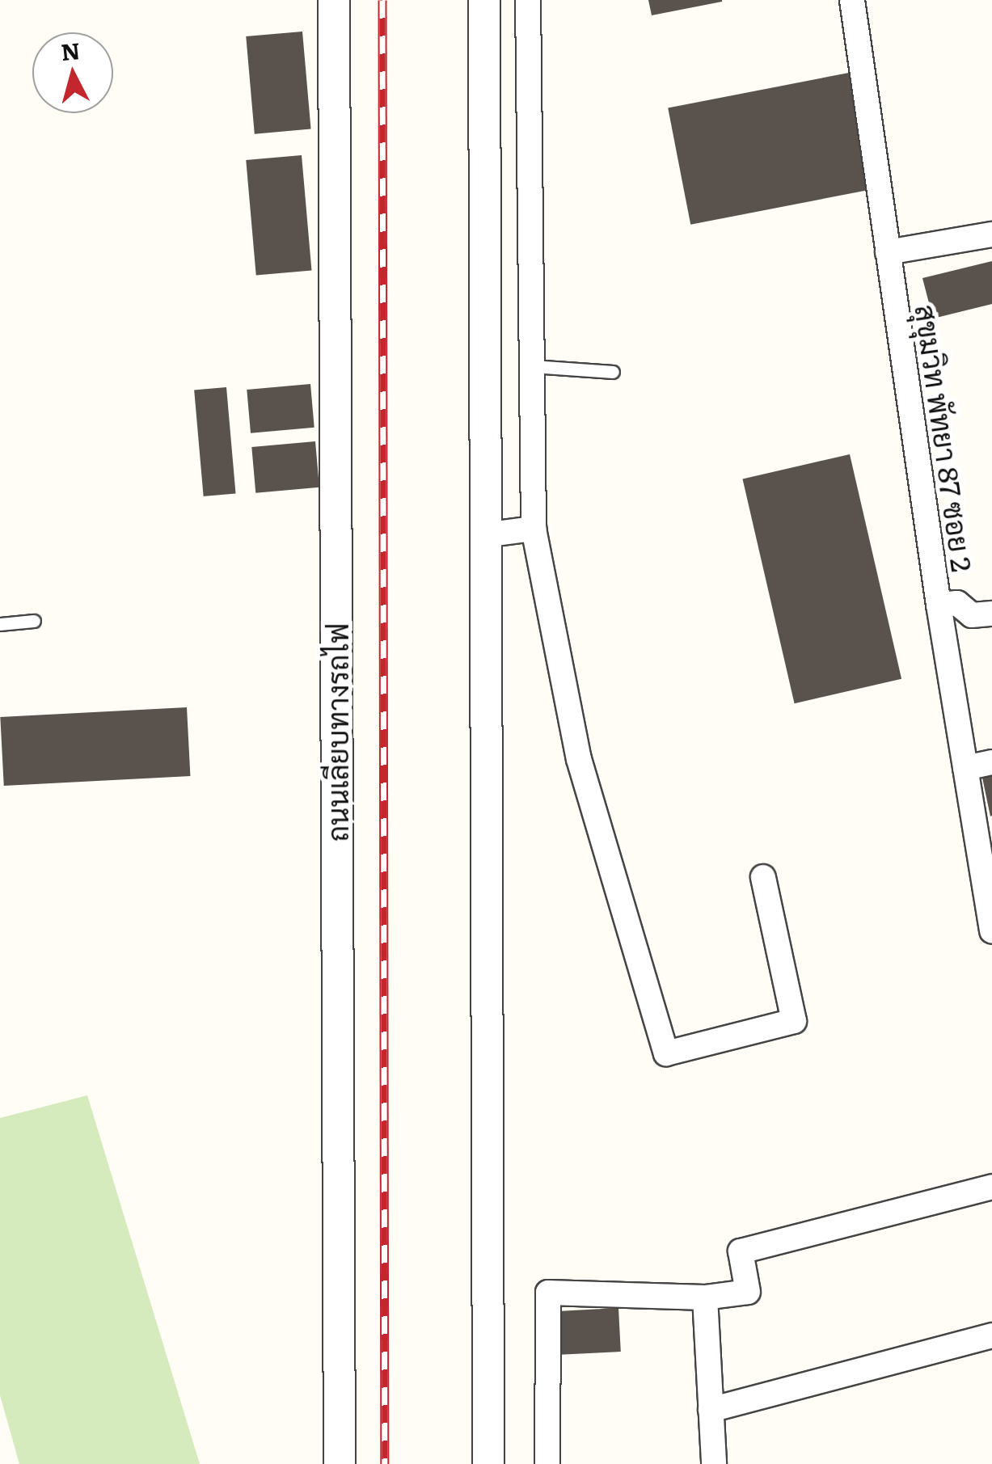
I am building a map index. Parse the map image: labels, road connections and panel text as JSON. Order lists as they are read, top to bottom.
{
  "streets": {
    "street": ["สุขุมวิท พัทยา 87 ซอย 2", "ถนนเลียบทางรถไฟ"]
  },
  "north": "top"
}
